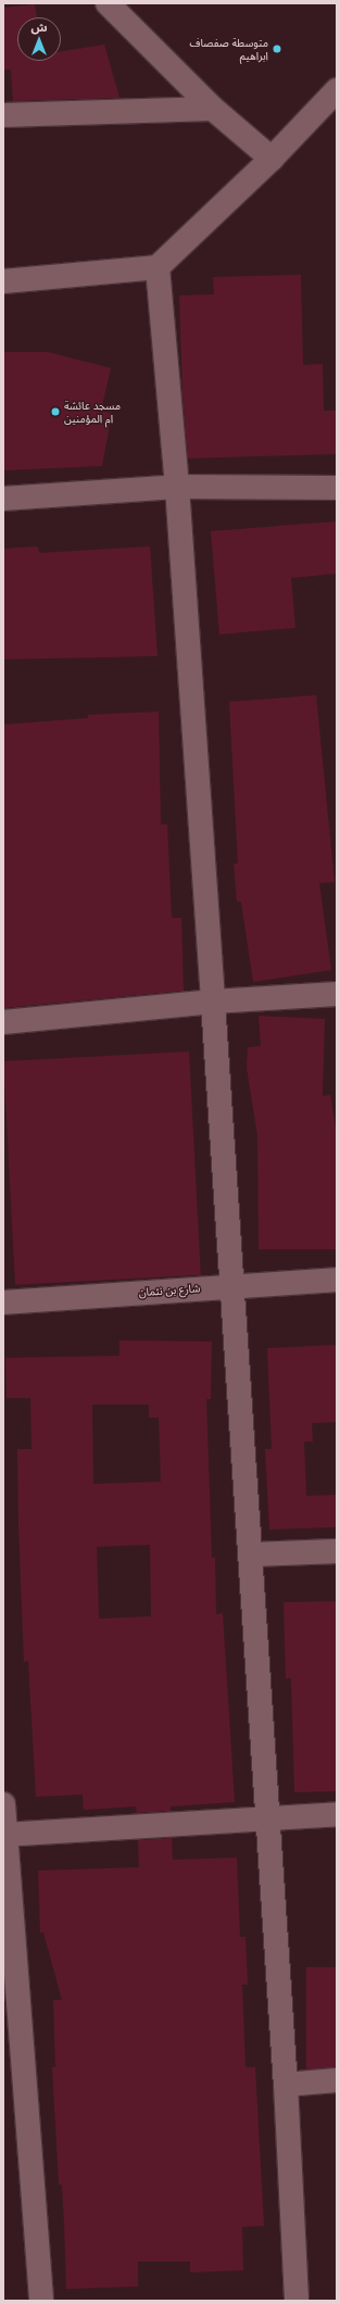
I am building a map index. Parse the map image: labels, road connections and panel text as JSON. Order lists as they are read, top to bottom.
{
  "streets": {
    "street": ["شارع بن نثمان"]
  },
  "places": ["متوسطة صفصاف ابراهيم", "مسجد عائشة ام المؤمنين"],
  "north": "top"
}
